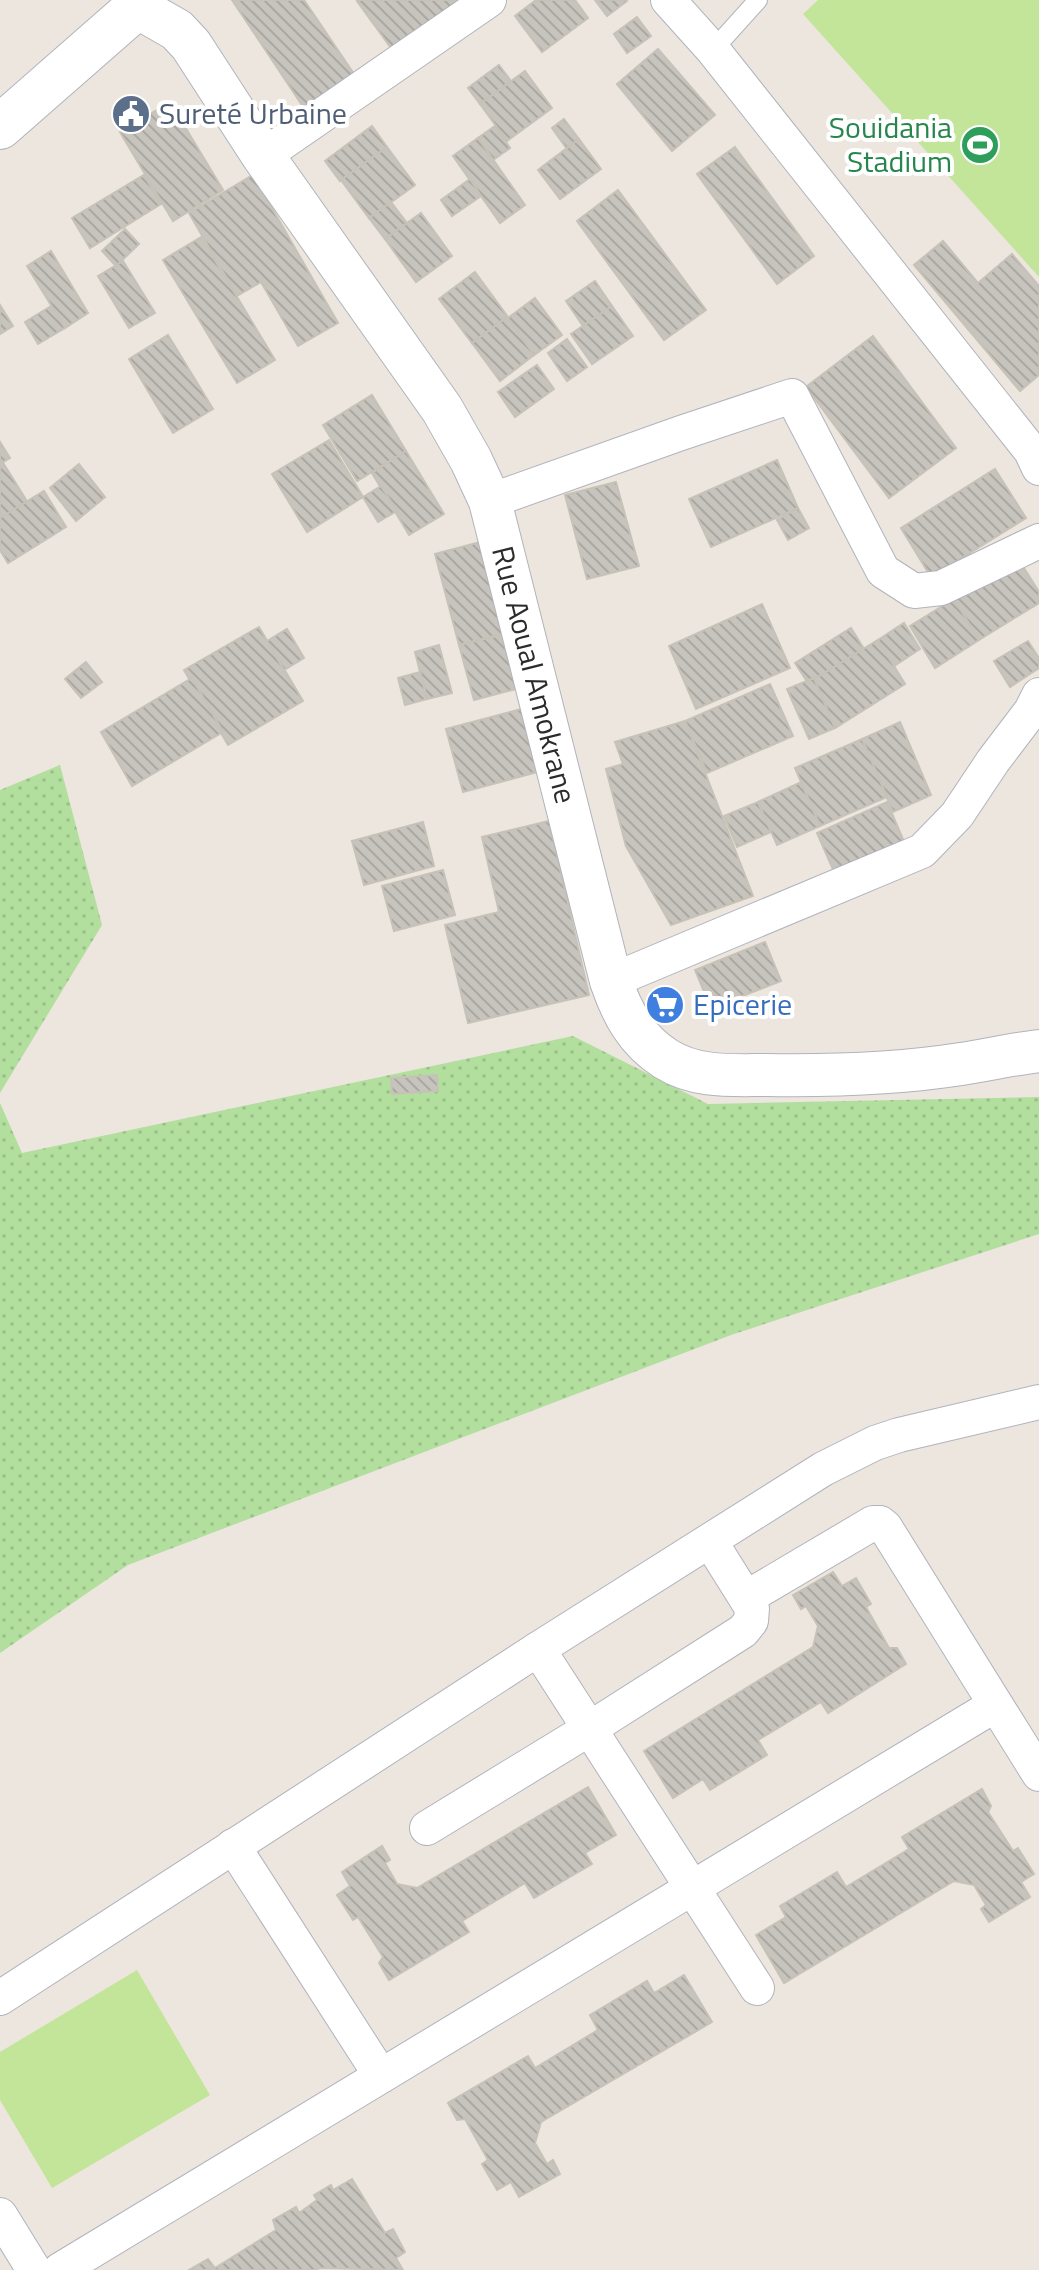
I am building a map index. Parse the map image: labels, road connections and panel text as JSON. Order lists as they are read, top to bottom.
{
  "streets": {
    "street": ["Rue Aoual Amokrane"]
  },
  "places": {
    "public building": ["Sureté Urbaine"],
    "sports": ["Souidania Stadium"],
    "supermarket": ["Epicerie"]
  }
}
